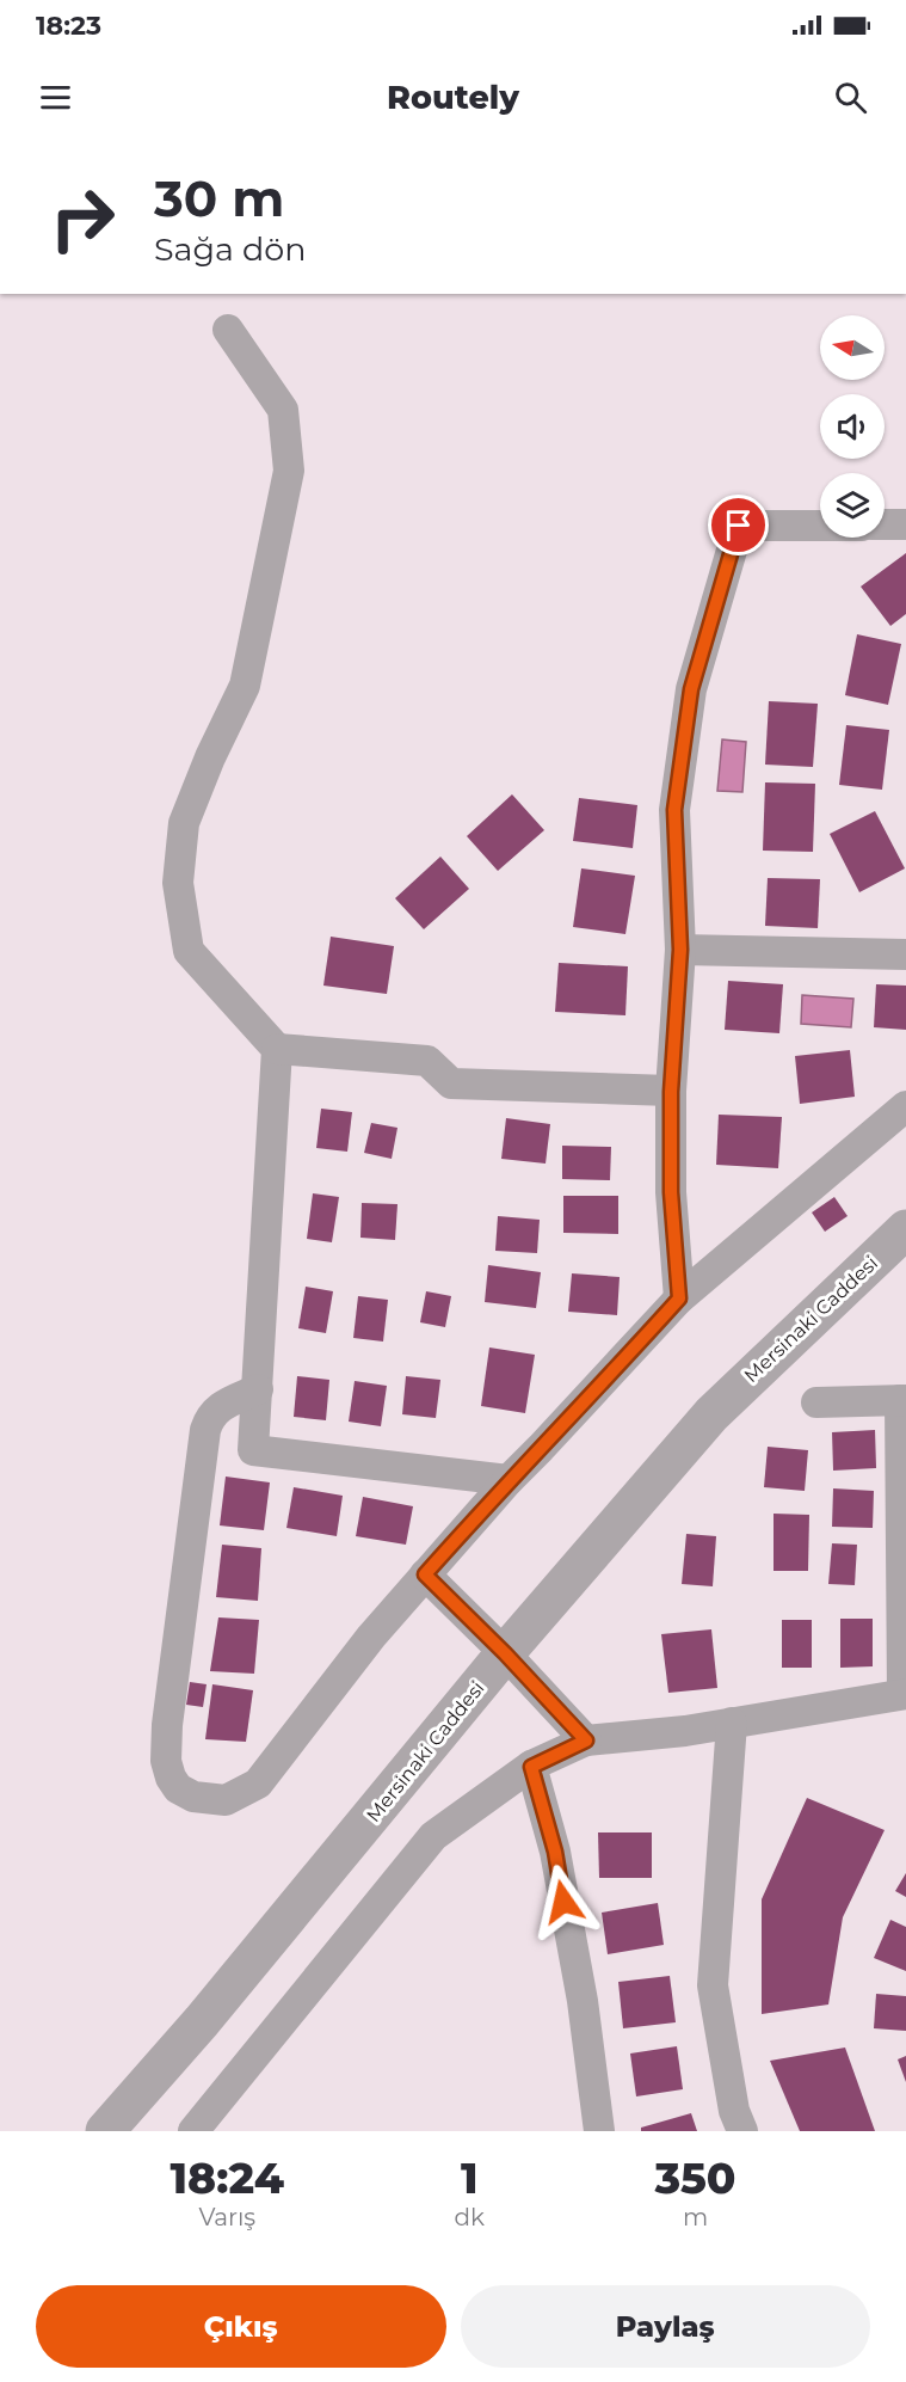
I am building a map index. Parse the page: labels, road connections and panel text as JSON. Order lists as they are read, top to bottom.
{
  "streets": {
    "street": ["Mersinaki Caddesi"]
  },
  "north": "left",
  "page": {
    "status": "18:23",
    "header": "Routely",
    "turn": ["30 m", "Sağa dön"],
    "eta": [
      "18:24",
      "Varış",
      "1",
      "dk",
      "350",
      "m"
    ],
    "buttons": ["Çıkış", "Paylaş"]
  }
}
